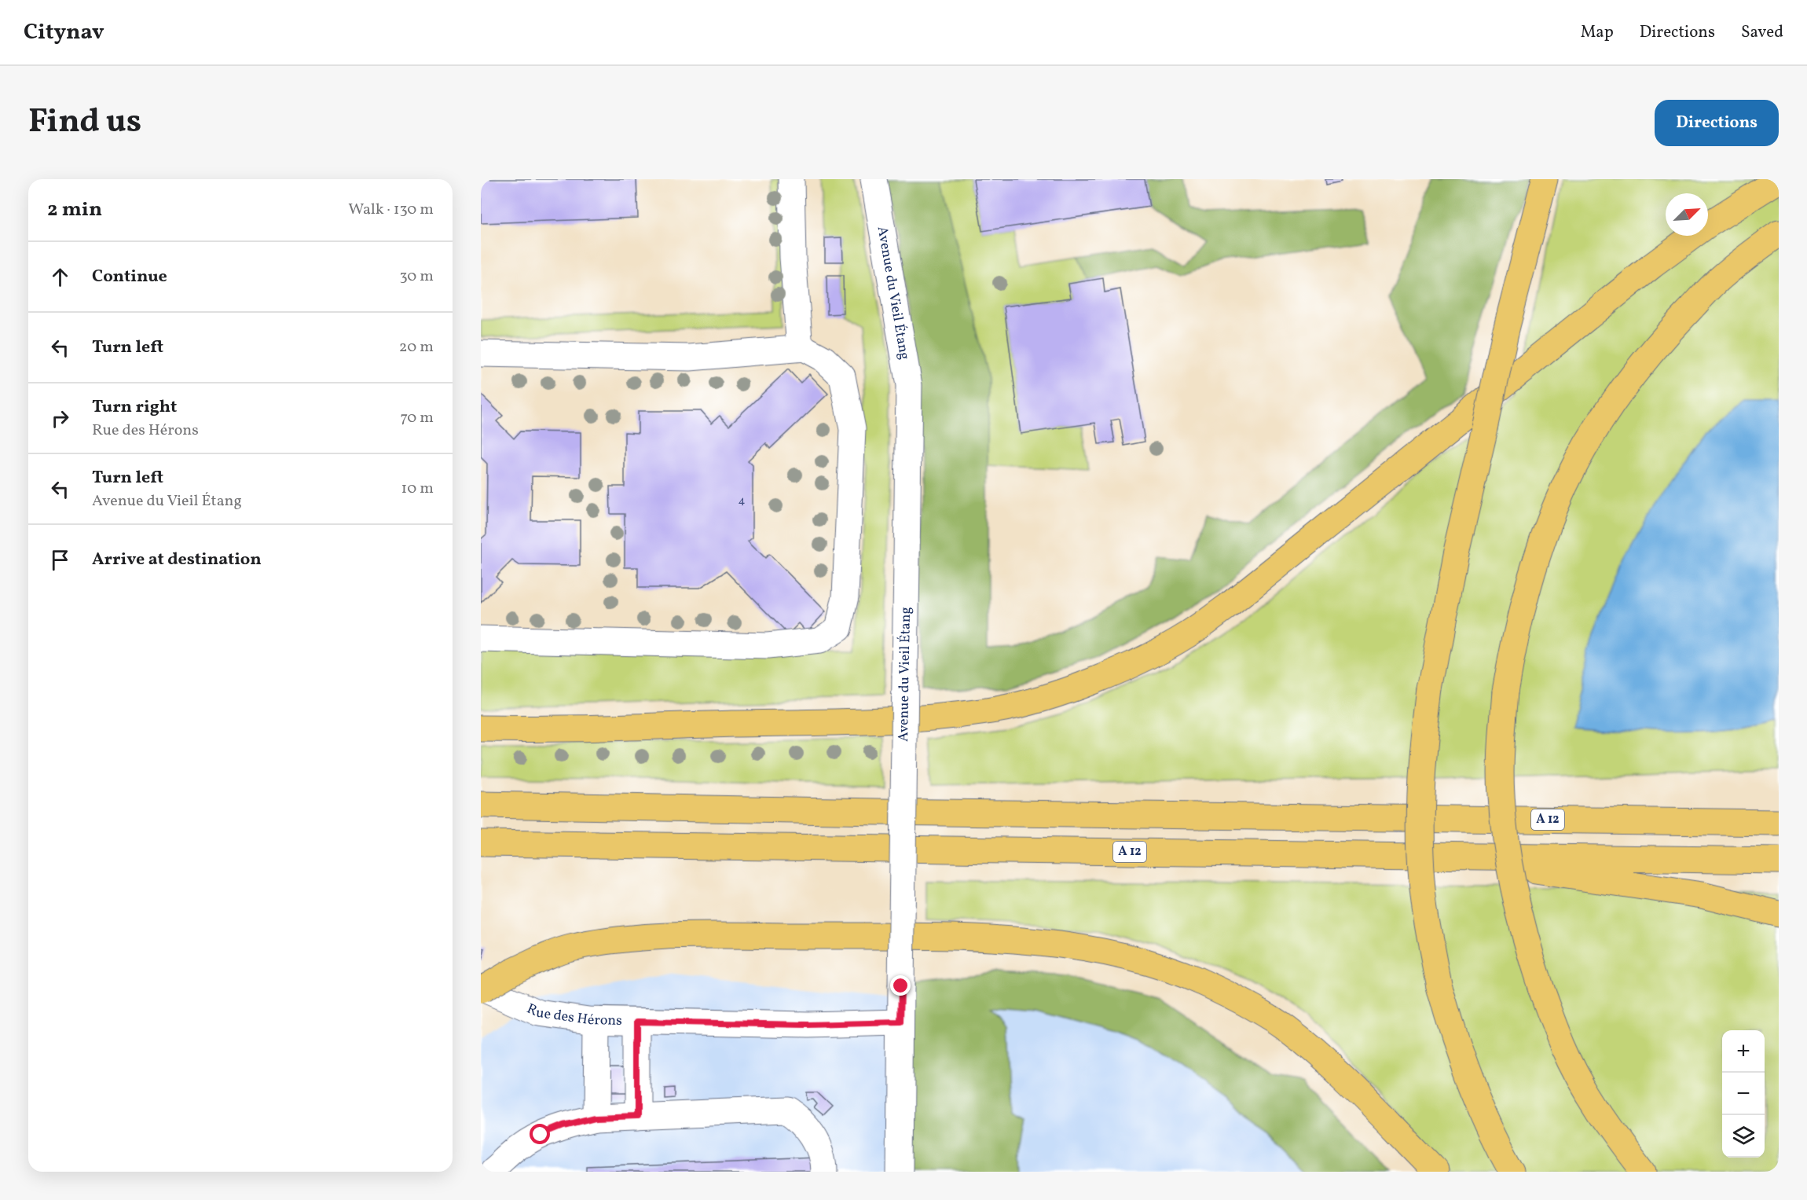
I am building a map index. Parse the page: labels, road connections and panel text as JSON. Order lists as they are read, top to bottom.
{
  "streets": {
    "highway": ["A 12"],
    "street": ["Avenue du Vieil Étang", "Rue des Hérons"]
  },
  "crossings": [
    ["Avenue du Vieil Étang", "Rue des Hérons"]
  ],
  "house_numbers": ["4"],
  "north": "top right",
  "page": {
    "header": "Citynav",
    "nav": ["Map", "Directions", "Saved"],
    "title": "Find us",
    "buttons": "Directions",
    "heading": ["2 min", "Walk · 130 m"],
    "list": [
      ["Continue", "30 m"],
      ["Turn left", "20 m"],
      ["Turn right", "Rue des Hérons", "70 m"],
      ["Turn left", "Avenue du Vieil Étang", "10 m"],
      "Arrive at destination"
    ],
    "map_buttons": ["+", "−"]
  }
}
